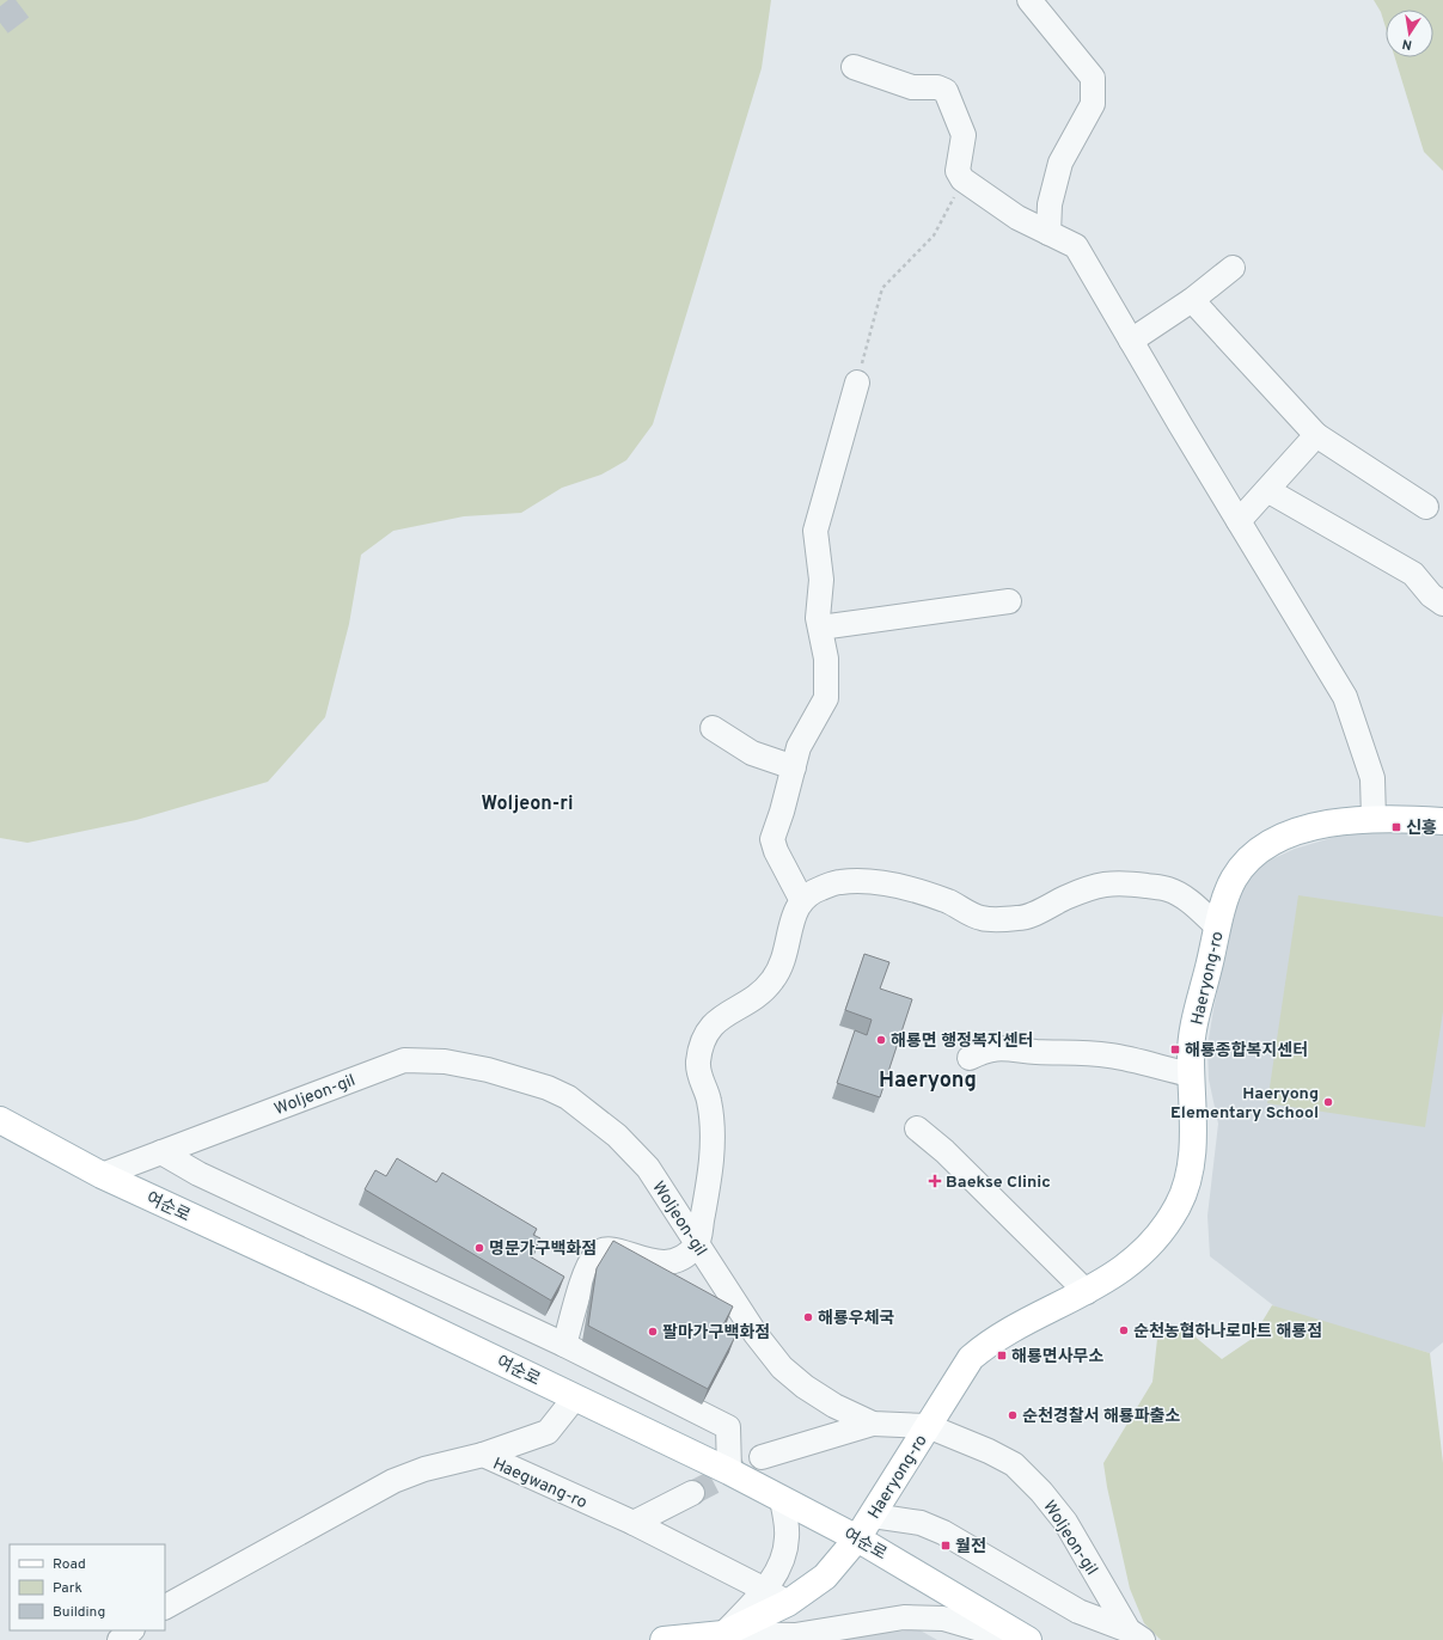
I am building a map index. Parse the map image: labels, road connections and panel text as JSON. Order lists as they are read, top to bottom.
{
  "streets": {
    "main road": ["Haeryong-ro", "여순로"],
    "street": ["Woljeon-gil", "Haegwang-ro"]
  },
  "crossings": [
    ["Haeryong-ro", "Woljeon-gil"],
    ["Haeryong-ro", "여순로"],
    ["Haeryong-ro", "Haegwang-ro"],
    ["Woljeon-gil", "여순로"]
  ],
  "districts": ["Woljeon-ri", "Haeryong"],
  "places": {
    "transit": [
      "신흥",
      "해룡종합복지센터",
      "해룡면사무소",
      "월전"
    ],
    "other": [
      "해룡면 행정복지센터",
      "Haeryong Elementary School",
      "명문가구백화점",
      "해룡우체국",
      "순천농협하나로마트 해룡점",
      "팔마가구백화점",
      "순천경찰서 해룡파출소"
    ],
    "health": ["Baekse Clinic"]
  },
  "legend": ["Road", "Park", "Building"],
  "north": "bottom"
}
